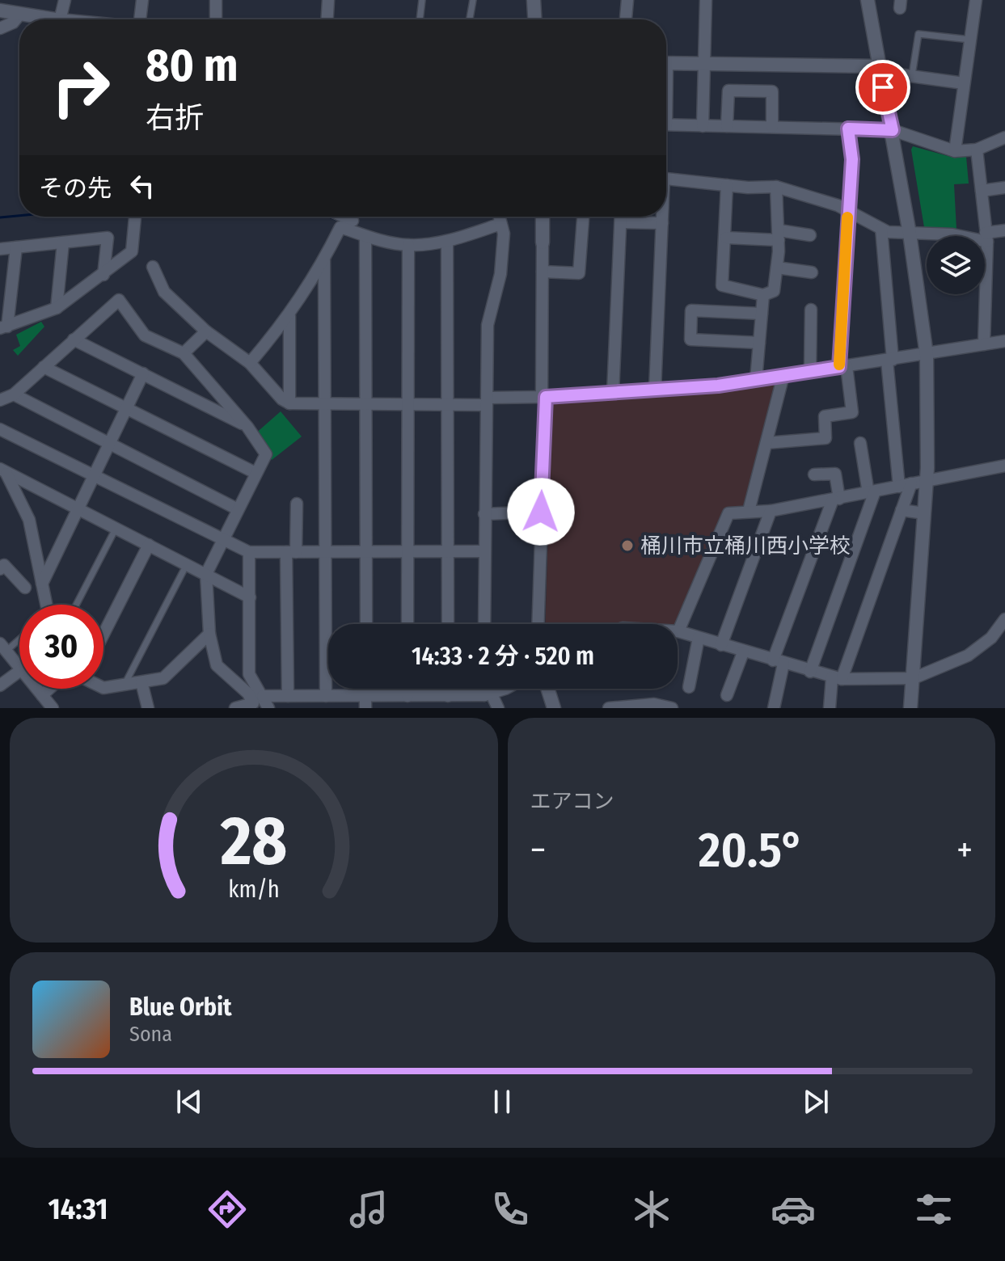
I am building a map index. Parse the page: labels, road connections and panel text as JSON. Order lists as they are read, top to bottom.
{
  "places": ["桶川市立桶川西小学校"],
  "page": {
    "turn": ["80 m", "右折"],
    "then": "その先",
    "limit": "30",
    "trip": "14:33 · 2 分 · 520 m",
    "tile": "エアコン",
    "heat": ["−", "20.5°", "+"],
    "song": ["Blue Orbit", "Sona"],
    "tabs": "14:31",
    "gauge": ["28", "km/h"]
  }
}
